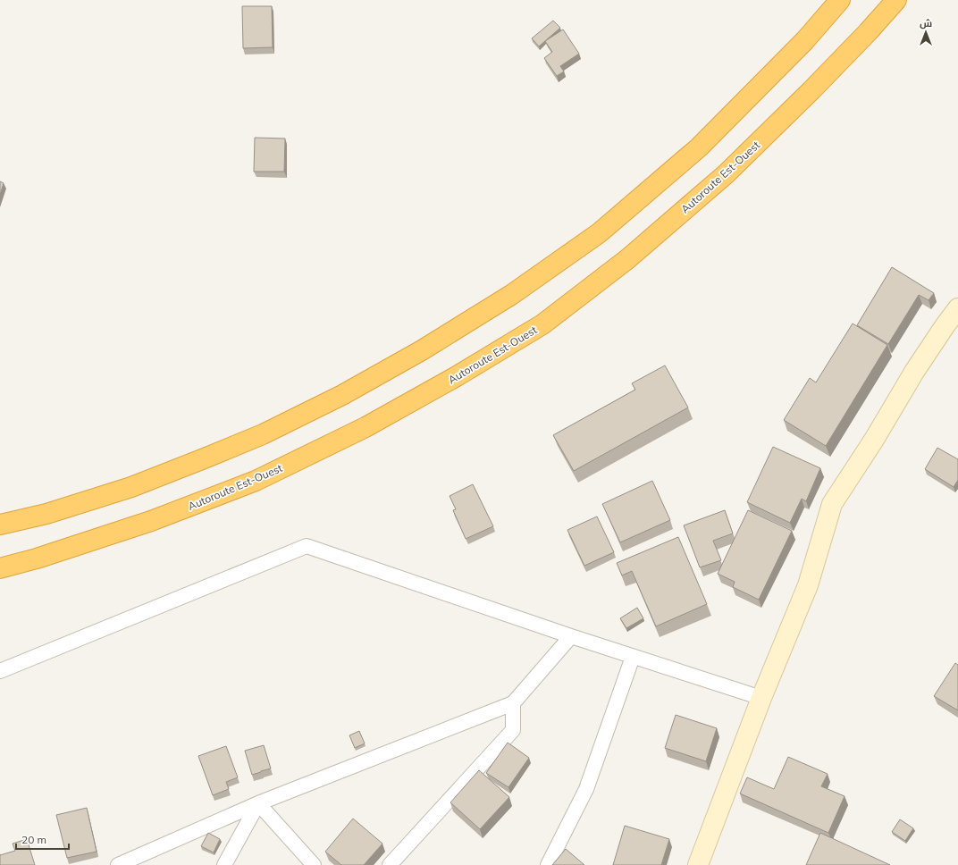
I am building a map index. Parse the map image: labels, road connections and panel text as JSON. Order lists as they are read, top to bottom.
{
  "streets": {
    "highway": ["Autoroute Est-Ouest"]
  },
  "scale_bar": "20 m",
  "north": "top"
}
